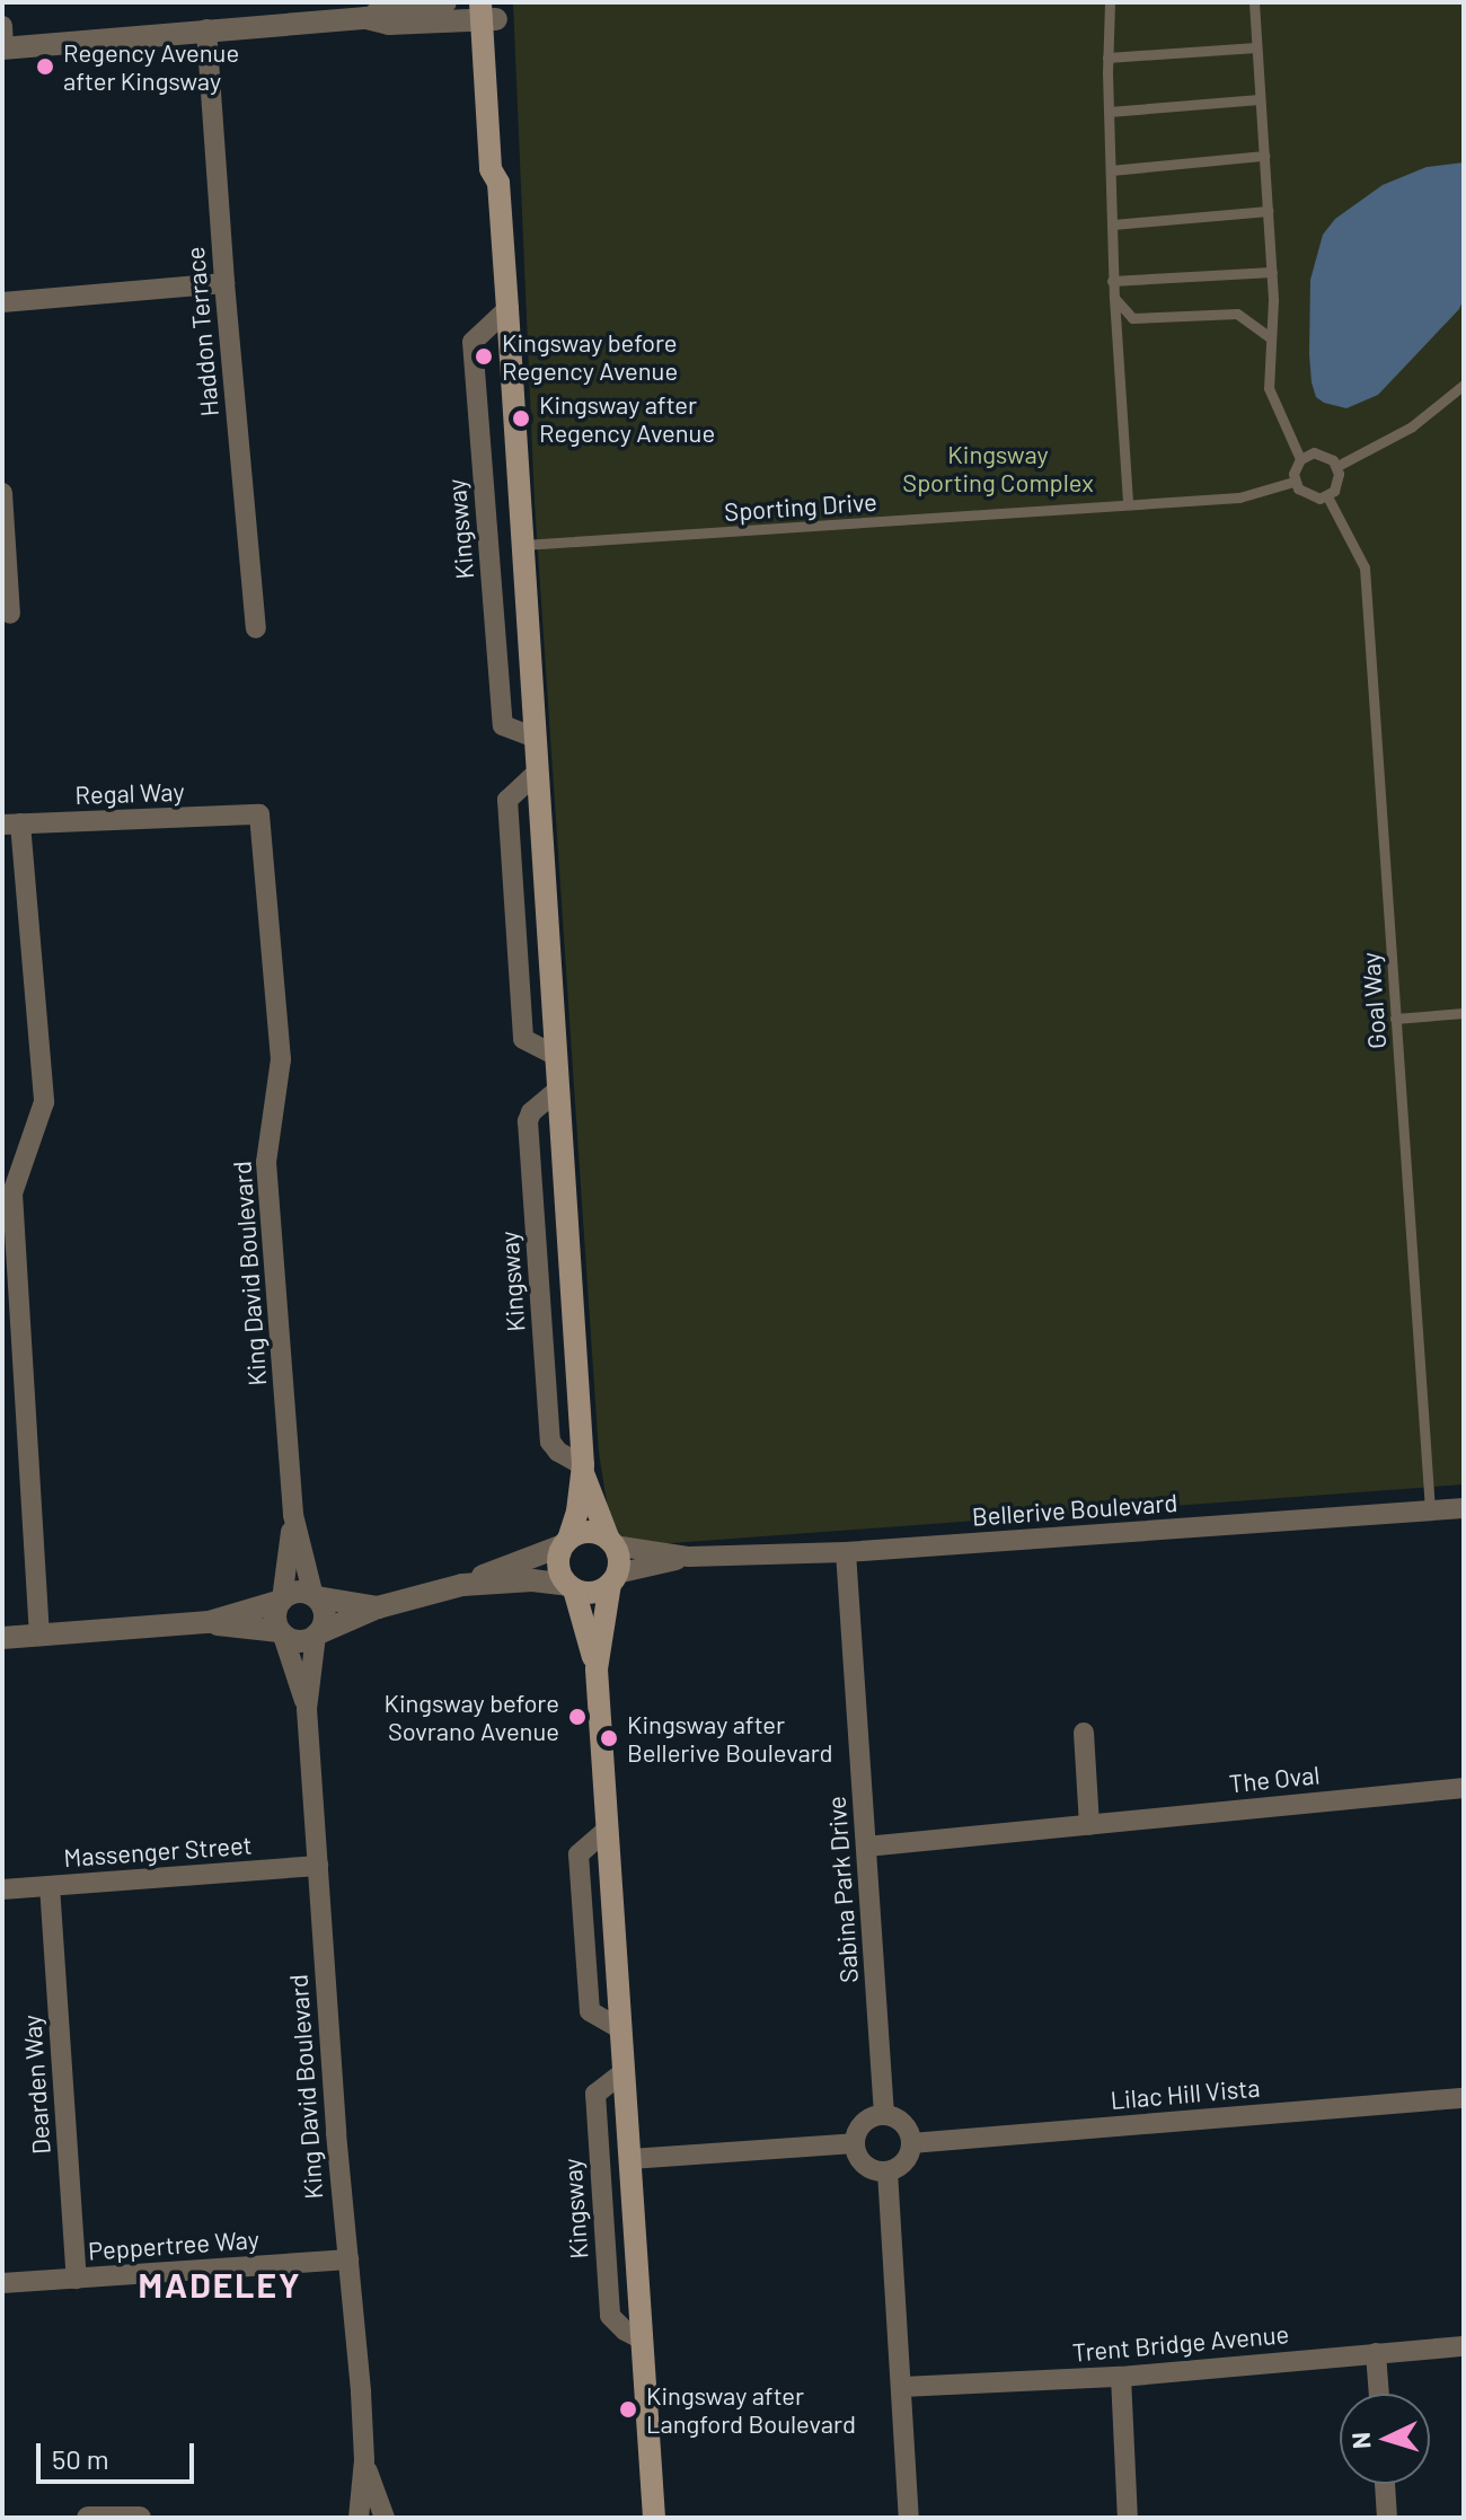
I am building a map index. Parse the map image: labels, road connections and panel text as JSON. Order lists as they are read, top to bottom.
{
  "streets": {
    "main road": ["Kingsway"],
    "street": [
      "Haddon Terrace",
      "Regal Way",
      "King David Boulevard",
      "Bellerive Boulevard",
      "The Oval",
      "Massenger Street",
      "Sabina Park Drive",
      "Dearden Way",
      "Lilac Hill Vista",
      "Peppertree Way",
      "Trent Bridge Avenue"
    ],
    "lane": ["Sporting Drive", "Goal Way"]
  },
  "crossings": [
    ["Sporting Drive", "Kingsway"],
    ["Sporting Drive", "Goal Way"],
    ["Kingsway", "Bellerive Boulevard"],
    ["Regal Way", "King David Boulevard"],
    ["Goal Way", "Bellerive Boulevard"],
    ["King David Boulevard", "Massenger Street"],
    ["King David Boulevard", "Peppertree Way"],
    ["Bellerive Boulevard", "Sabina Park Drive"],
    ["The Oval", "Sabina Park Drive"],
    ["Massenger Street", "Dearden Way"],
    ["Sabina Park Drive", "Lilac Hill Vista"],
    ["Dearden Way", "Peppertree Way"]
  ],
  "districts": ["MADELEY"],
  "parks": ["Kingsway Sporting Complex"],
  "places": [
    "Regency Avenue after Kingsway",
    "Kingsway before Regency Avenue",
    "Kingsway after Regency Avenue",
    "Kingsway before Sovrano Avenue",
    "Kingsway after Bellerive Boulevard",
    "Kingsway after Langford Boulevard"
  ],
  "scale_bar": "50 m",
  "north": "left"
}
